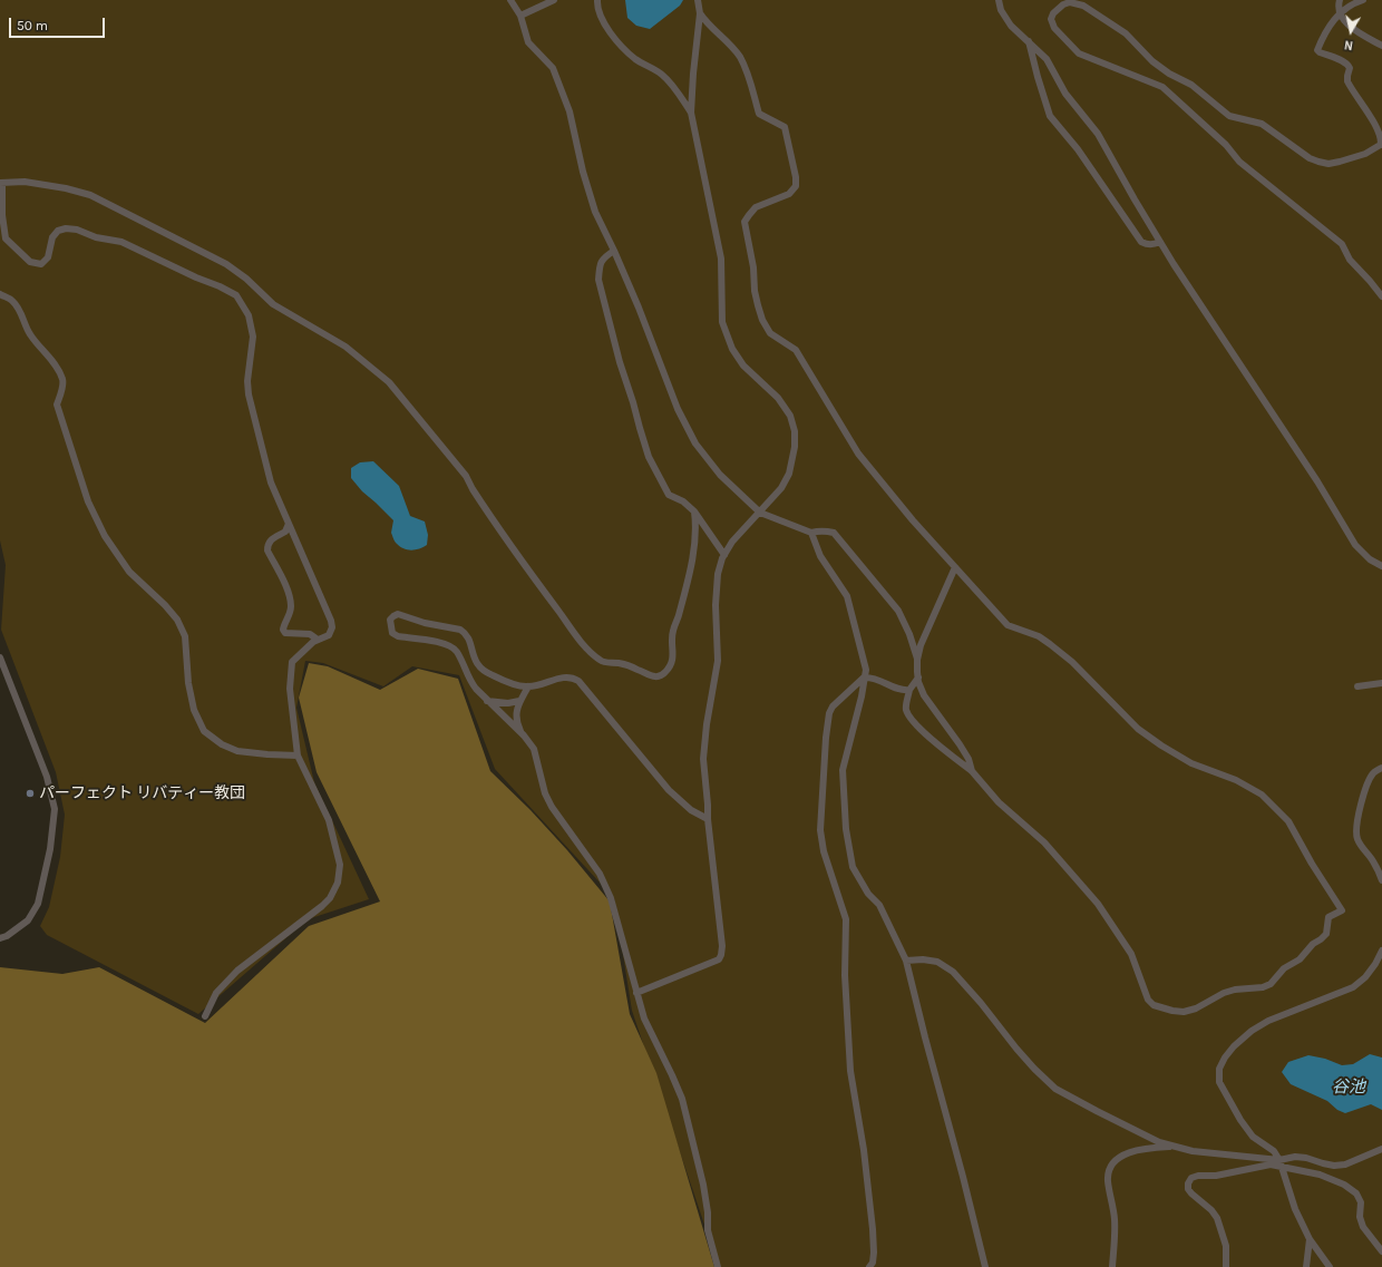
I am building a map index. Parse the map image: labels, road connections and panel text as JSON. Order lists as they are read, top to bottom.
{
  "water": ["谷池"],
  "places": ["パーフェクト リバティー教団"],
  "scale_bar": "50 m",
  "north": "bottom"
}
